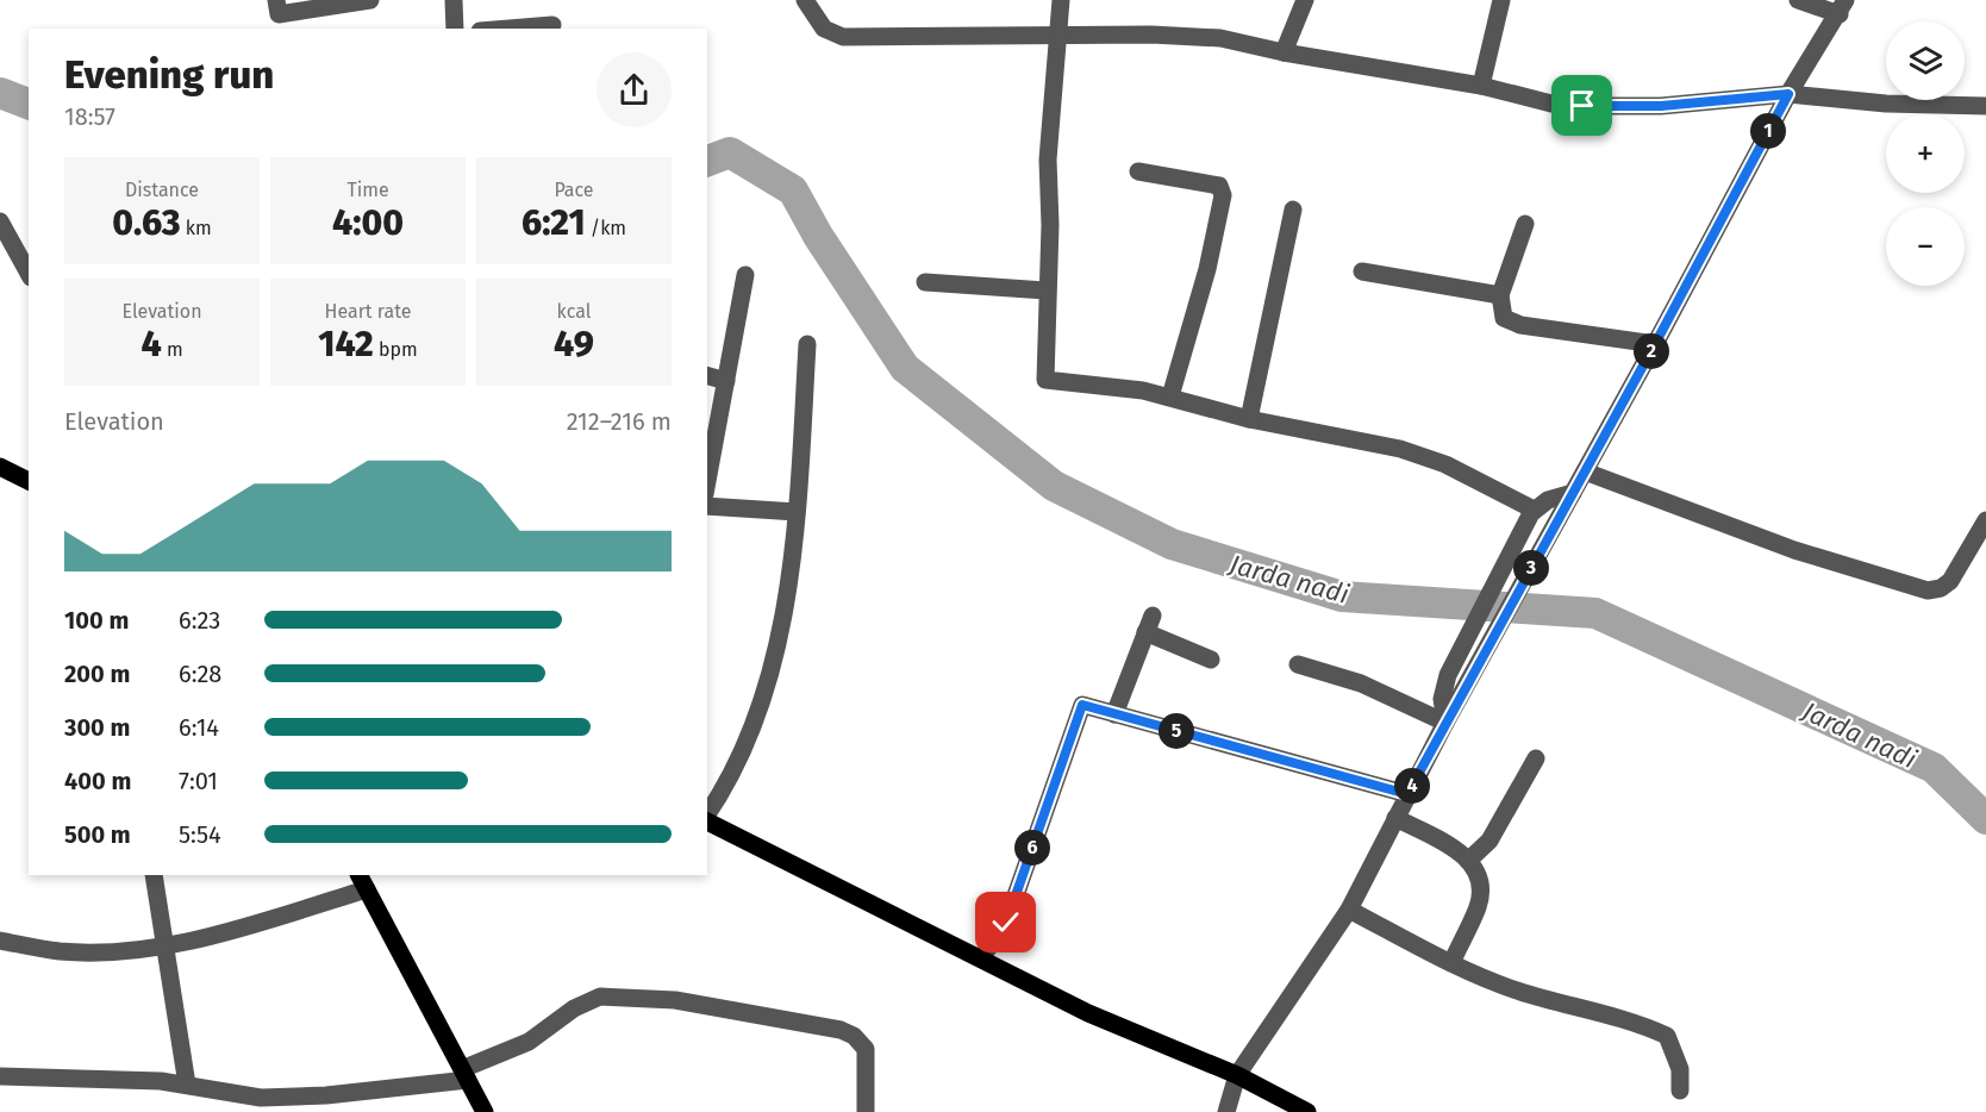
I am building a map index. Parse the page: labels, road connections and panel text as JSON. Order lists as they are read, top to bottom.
{
  "water": ["Jarda nadi"],
  "page": {
    "map_buttons": ["+", "−"],
    "heading": ["Evening run", "18:57"],
    "pins": [
      "1",
      "2",
      "3",
      "5",
      "4",
      "6"
    ],
    "stats": [
      ["Distance", "0.63 km"],
      ["Time", "4:00"],
      ["Pace", "6:21 /km"],
      ["Elevation", "4 m"],
      ["Heart rate", "142 bpm"],
      ["kcal", "49"]
    ],
    "chart": ["Elevation", "212–216 m"],
    "list": [
      {
        "name": "100 m",
        "note": "6:23"
      },
      {
        "name": "200 m",
        "note": "6:28"
      },
      {
        "name": "300 m",
        "note": "6:14"
      },
      {
        "name": "400 m",
        "note": "7:01"
      },
      {
        "name": "500 m",
        "note": "5:54"
      }
    ]
  }
}
